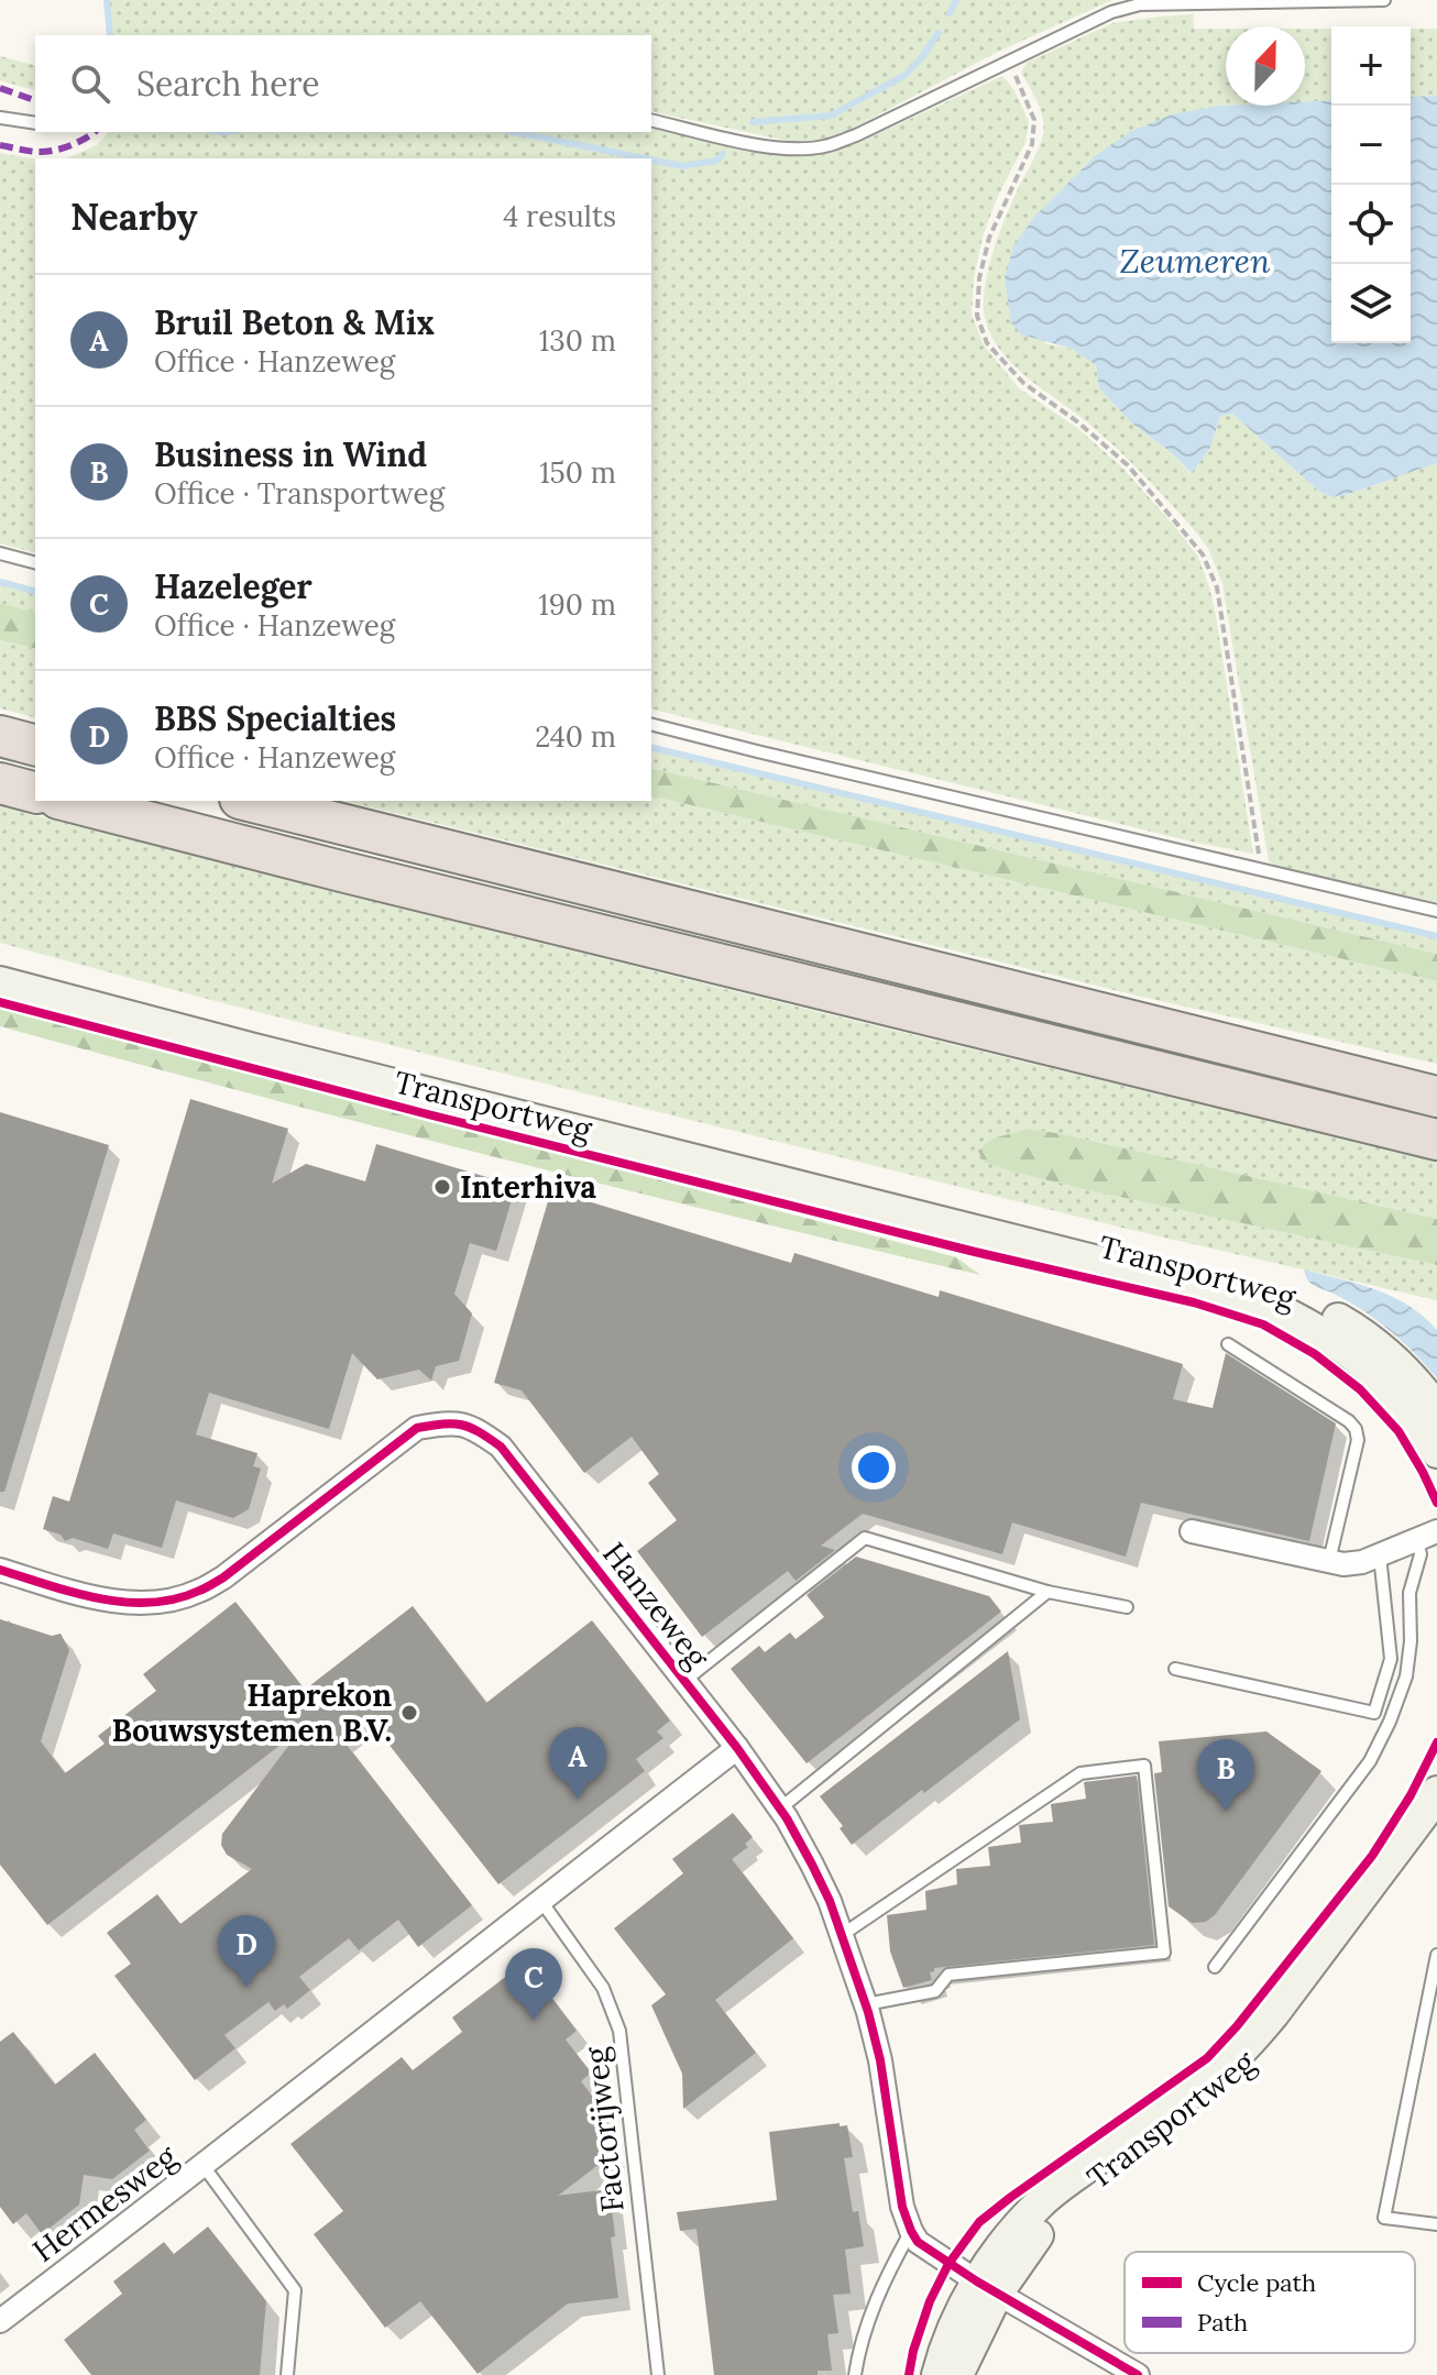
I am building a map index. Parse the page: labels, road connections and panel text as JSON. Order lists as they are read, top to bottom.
{
  "streets": {
    "street": ["Transportweg", "Hanzeweg", "Hermesweg"],
    "lane": ["Factorijweg"]
  },
  "water": ["Zeumeren"],
  "places": ["Interhiva", "Haprekon Bouwsystemen B.V."],
  "legend": ["Cycle path", "Path"],
  "north": "top",
  "page": {
    "map_buttons": ["+", "−"],
    "search": "Search here",
    "heading": ["Nearby", "4 results"],
    "list": [
      {
        "mark": "A",
        "name": "Bruil Beton & Mix",
        "note": "Office · Hanzeweg",
        "value": "130 m"
      },
      {
        "mark": "B",
        "name": "Business in Wind",
        "note": "Office · Transportweg",
        "value": "150 m"
      },
      {
        "mark": "C",
        "name": "Hazeleger",
        "note": "Office · Hanzeweg",
        "value": "190 m"
      },
      {
        "mark": "D",
        "name": "BBS Specialties",
        "note": "Office · Hanzeweg",
        "value": "240 m"
      }
    ],
    "pins": [
      "A",
      "B",
      "D",
      "C"
    ]
  }
}
